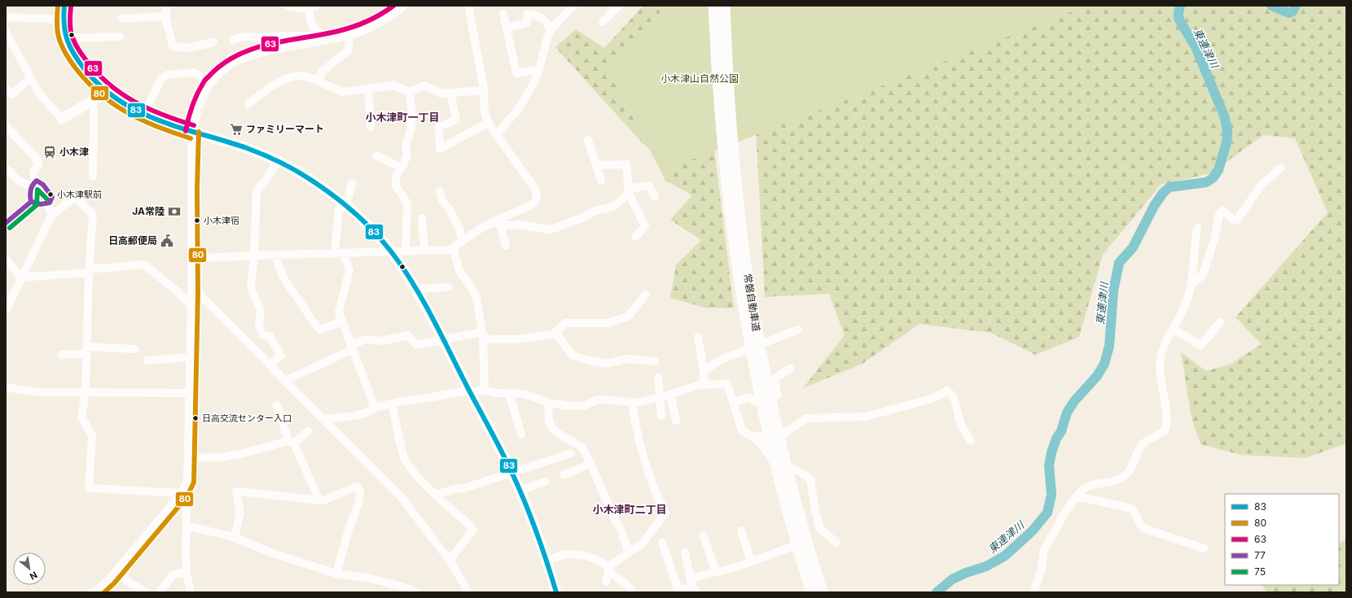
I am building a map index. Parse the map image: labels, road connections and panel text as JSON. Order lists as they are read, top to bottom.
{
  "streets": {
    "highway": ["常磐自動車道"]
  },
  "districts": ["小木津町一丁目", "小木津町二丁目"],
  "water": ["東連津川"],
  "parks": ["小木津山自然公園"],
  "places": {
    "supermarket": ["ファミリーマート"],
    "station": ["小木津"],
    "other": ["小木津駅前", "小木津宿", "日高交流センター入口"],
    "bank": ["JA常陸"],
    "public building": ["日高郵便局"]
  },
  "lines": [
    "transit line 83",
    "transit line 80",
    "transit line 63",
    "transit line 77",
    "transit line 75"
  ],
  "legend": [
    "83",
    "80",
    "63",
    "77",
    "75"
  ],
  "north": "bottom right"
}
